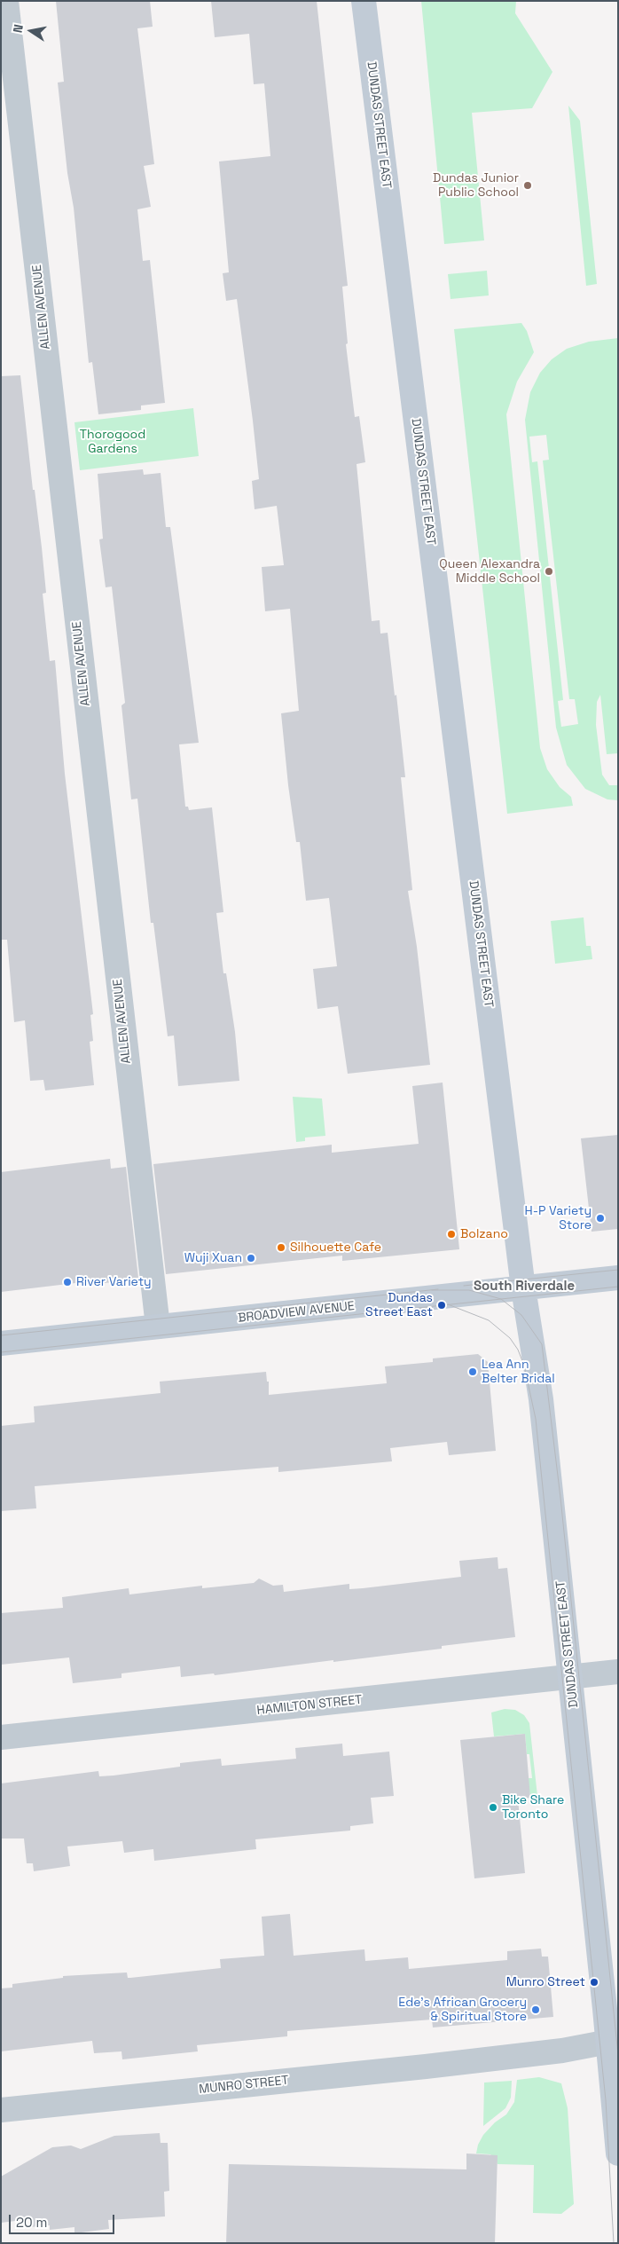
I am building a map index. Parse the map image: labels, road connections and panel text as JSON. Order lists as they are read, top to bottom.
{
  "streets": {
    "street": [
      "DUNDAS STREET EAST",
      "ALLEN AVENUE",
      "BROADVIEW AVENUE",
      "HAMILTON STREET",
      "MUNRO STREET"
    ]
  },
  "crossings": [
    ["DUNDAS STREET EAST", "BROADVIEW AVENUE"],
    ["DUNDAS STREET EAST", "HAMILTON STREET"],
    ["DUNDAS STREET EAST", "MUNRO STREET"],
    ["ALLEN AVENUE", "BROADVIEW AVENUE"]
  ],
  "districts": ["South Riverdale"],
  "parks": ["Thorogood Gardens"],
  "places": [
    "Dundas Junior Public School",
    "Queen Alexandra Middle School",
    "H-P Variety Store",
    "Bolzano",
    "Silhouette Cafe",
    "Wuji Xuan",
    "River Variety",
    "Dundas Street East",
    "Lea Ann Belter Bridal",
    "Bike Share Toronto",
    "Munro Street",
    "Ede's African Grocery & Spiritual Store"
  ],
  "scale_bar": "20 m",
  "north": "left"
}
